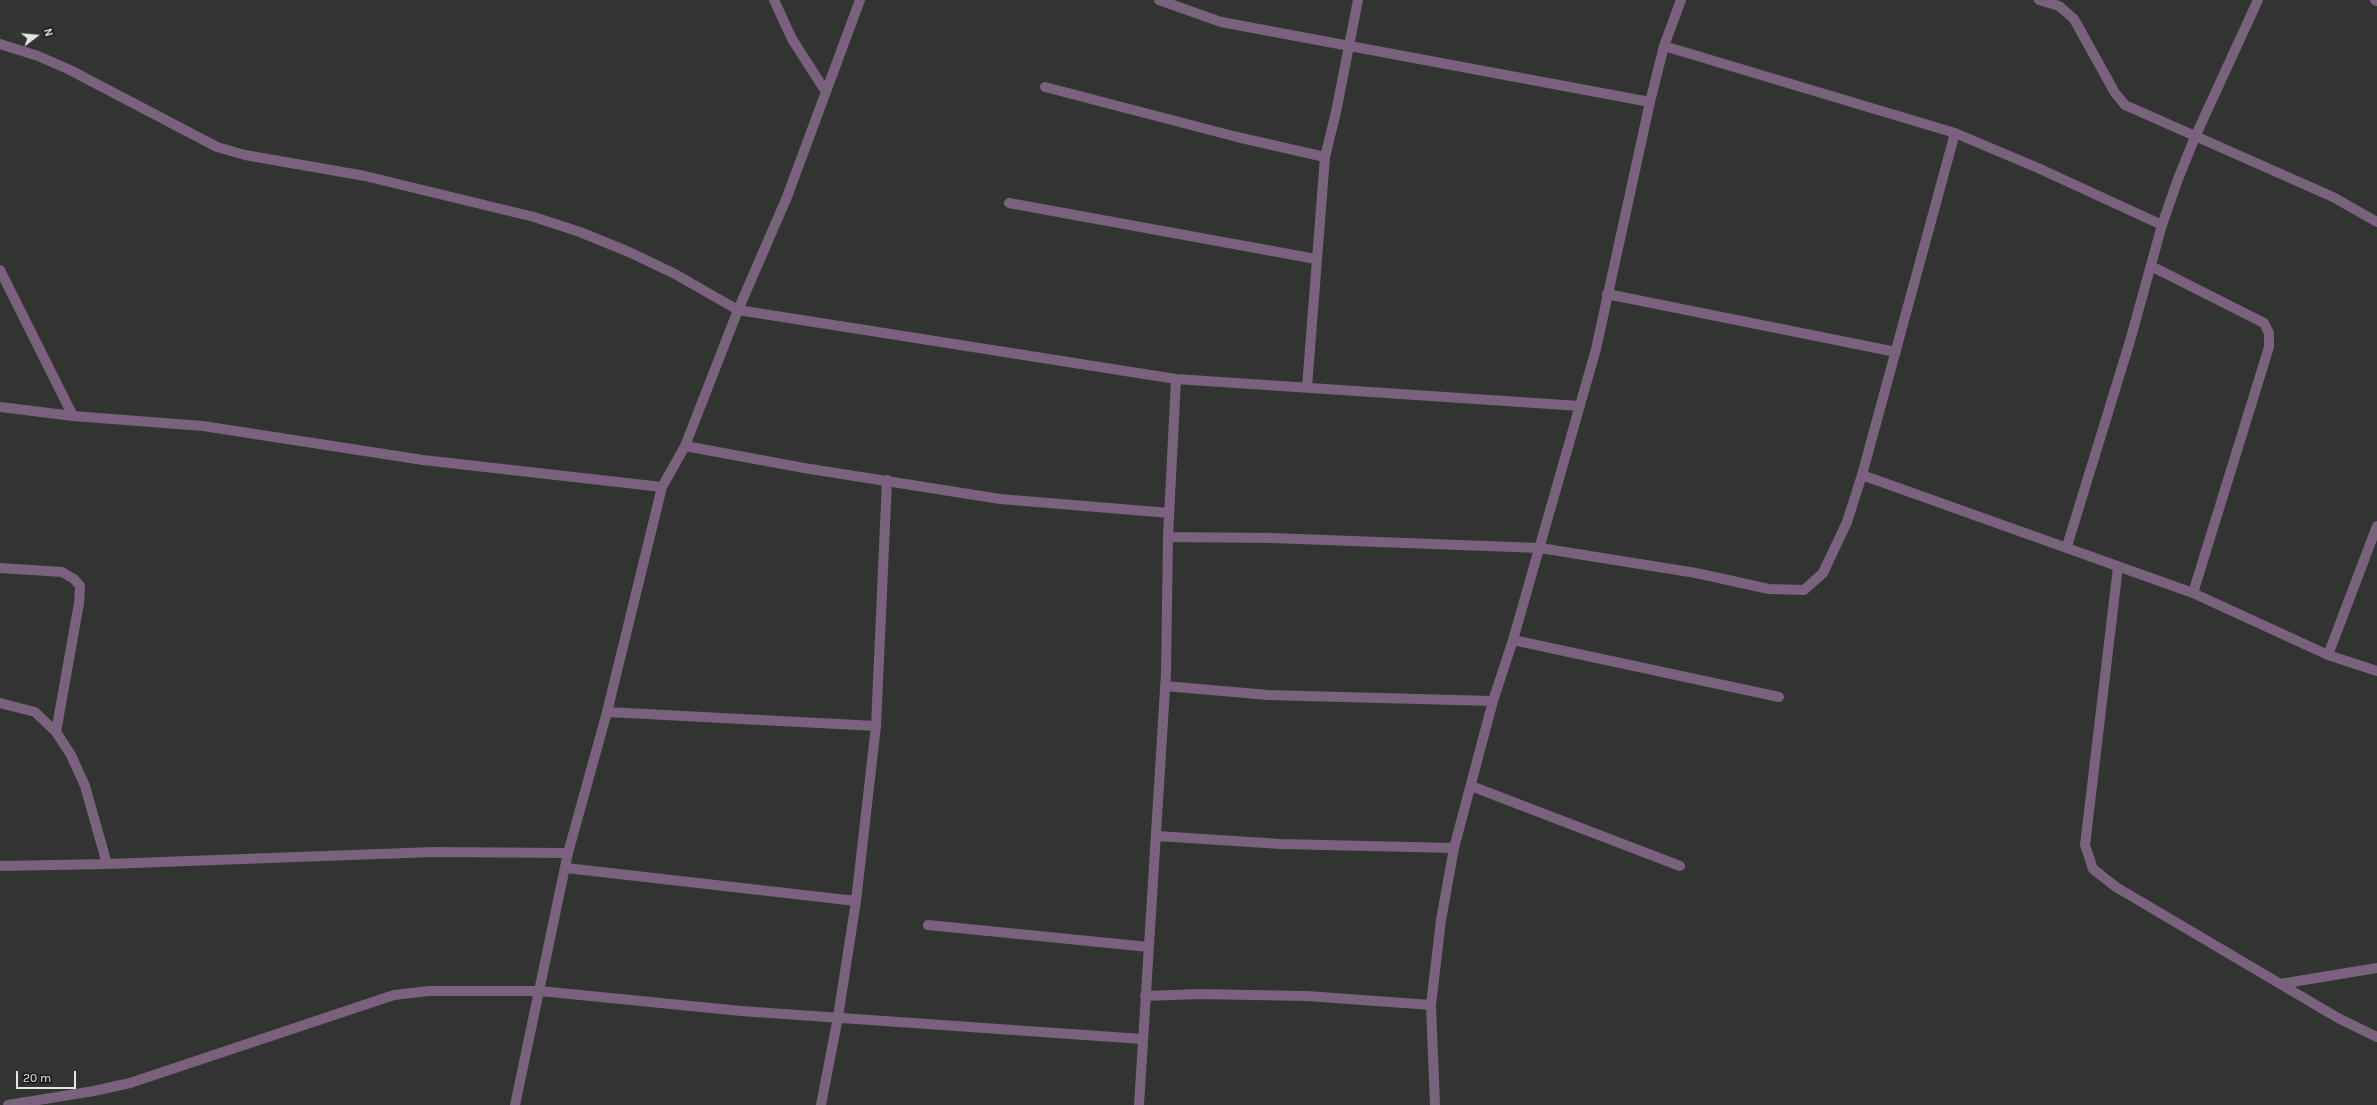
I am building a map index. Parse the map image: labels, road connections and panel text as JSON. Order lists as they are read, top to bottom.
{
  "scale_bar": "20 m",
  "north": "right"
}
